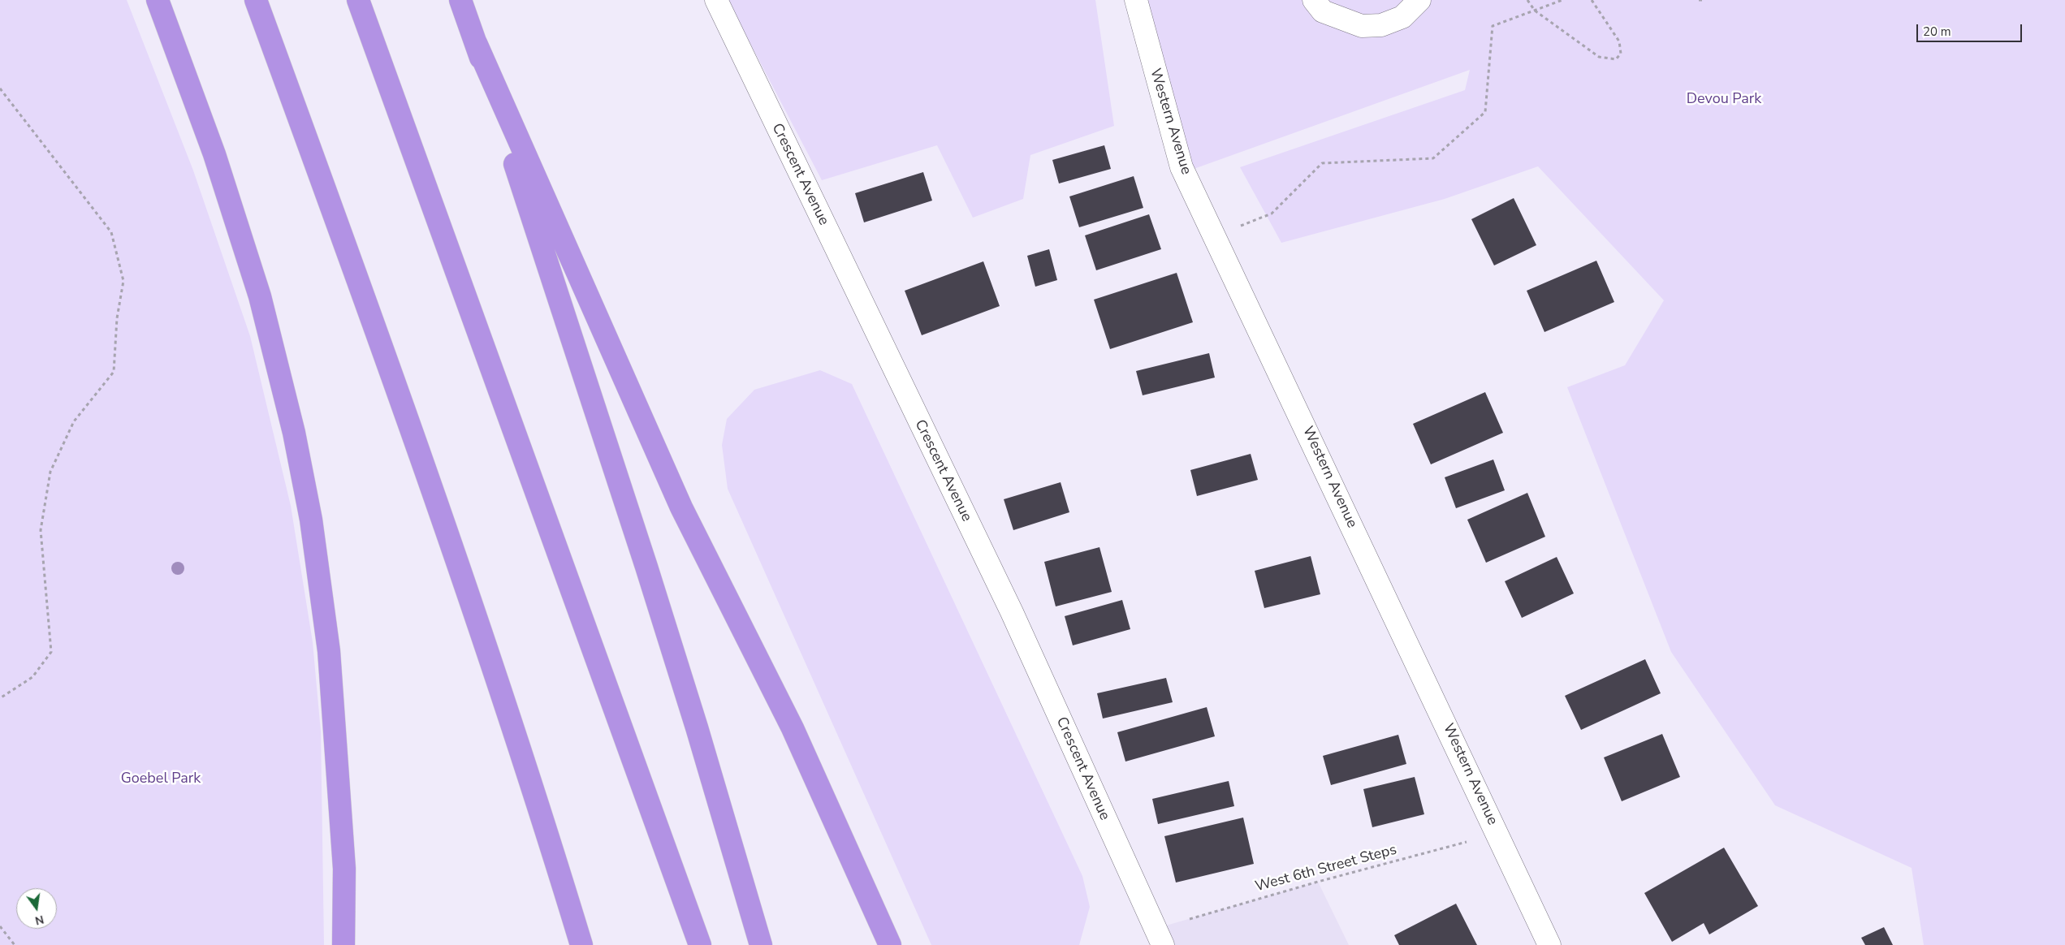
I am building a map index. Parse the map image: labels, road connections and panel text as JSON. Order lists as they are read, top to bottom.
{
  "streets": {
    "street": ["Western Avenue", "Crescent Avenue"],
    "path": ["West 6th Street Steps"]
  },
  "parks": ["Devou Park", "Goebel Park"],
  "scale_bar": "20 m",
  "north": "bottom"
}
